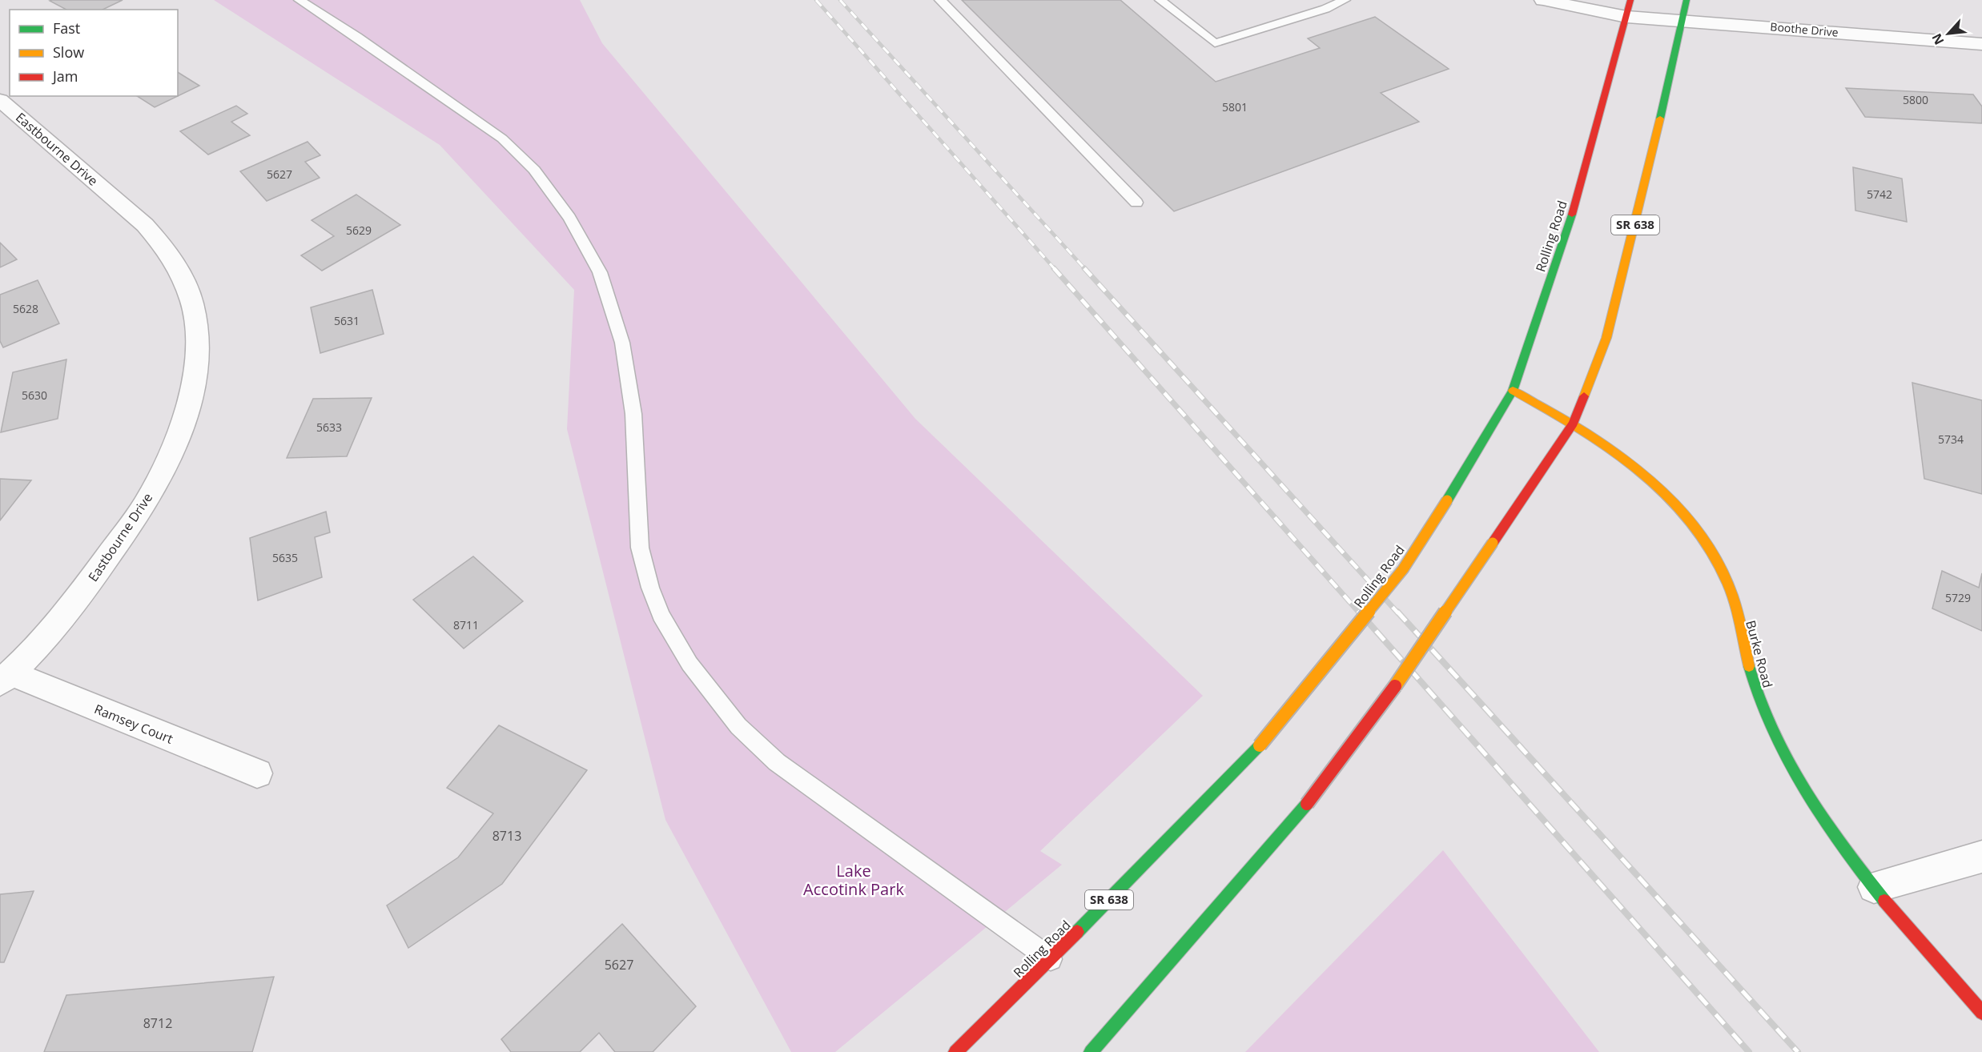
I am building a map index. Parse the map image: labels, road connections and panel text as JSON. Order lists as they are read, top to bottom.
{
  "streets": {
    "main road": ["SR 638", "Rolling Road", "Burke Road"],
    "street": ["Boothe Drive", "Eastbourne Drive", "Ramsey Court"]
  },
  "crossings": [
    ["Boothe Drive", "SR 638"],
    ["Boothe Drive", "Rolling Road"],
    ["Eastbourne Drive", "Ramsey Court"],
    ["SR 638", "Burke Road"],
    ["Rolling Road", "Burke Road"]
  ],
  "parks": ["Lake Accotink Park"],
  "house_numbers": [
    "5800",
    "5801",
    "5627",
    "5742",
    "5629",
    "5628",
    "5631",
    "5630",
    "5633",
    "5734",
    "5635",
    "5729",
    "8711",
    "8713",
    "5627",
    "8712"
  ],
  "legend": ["Fast", "Slow", "Jam"],
  "north": "bottom left"
}
